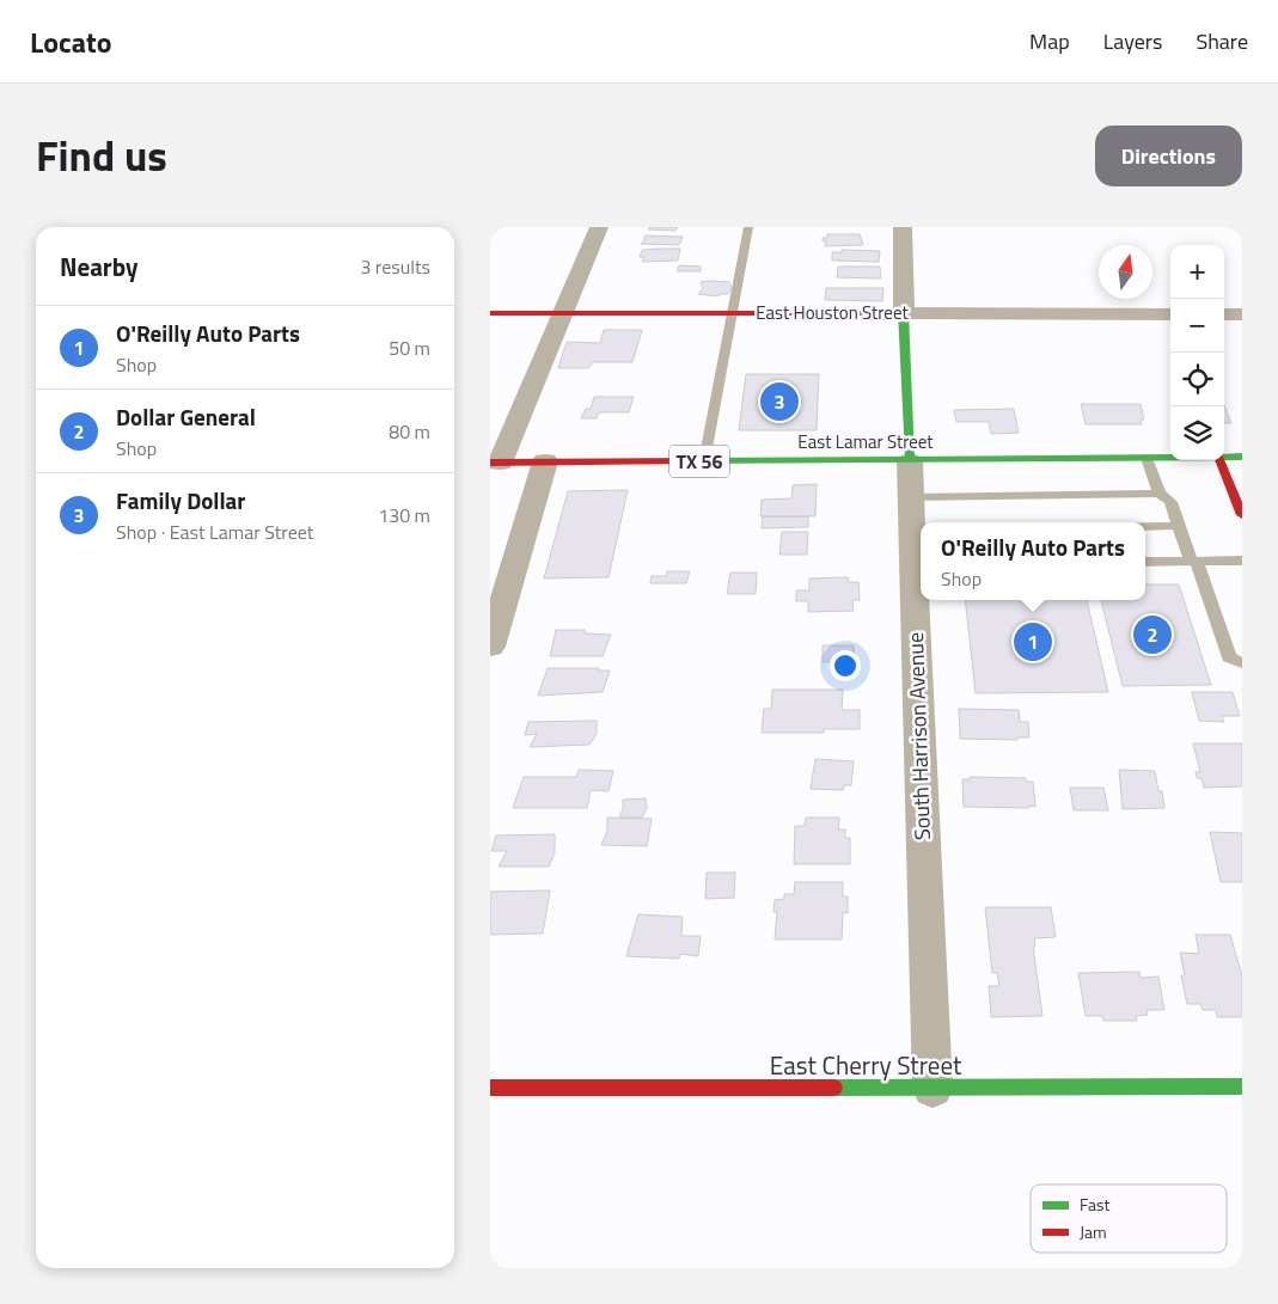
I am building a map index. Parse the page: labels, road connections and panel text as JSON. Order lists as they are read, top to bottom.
{
  "streets": {
    "main road": [
      "East Houston Street",
      "East Lamar Street",
      "TX 56",
      "South Harrison Avenue",
      "East Cherry Street"
    ]
  },
  "crossings": [
    ["East Houston Street", "South Harrison Avenue"],
    ["East Lamar Street", "South Harrison Avenue"],
    ["South Harrison Avenue", "East Cherry Street"]
  ],
  "legend": ["Fast", "Jam"],
  "north": "top",
  "page": {
    "header": "Locato",
    "nav": ["Map", "Layers", "Share"],
    "title": "Find us",
    "buttons": "Directions",
    "heading": ["Nearby", "3 results"],
    "map_buttons": ["+", "−"],
    "list": [
      {
        "mark": "1",
        "name": "O'Reilly Auto Parts",
        "note": "Shop",
        "value": "50 m"
      },
      {
        "mark": "2",
        "name": "Dollar General",
        "note": "Shop",
        "value": "80 m"
      },
      {
        "mark": "3",
        "name": "Family Dollar",
        "note": "Shop · East Lamar Street",
        "value": "130 m"
      }
    ],
    "pins": ["3", "2", "1"],
    "popup": ["O'Reilly Auto Parts", "Shop"]
  }
}
